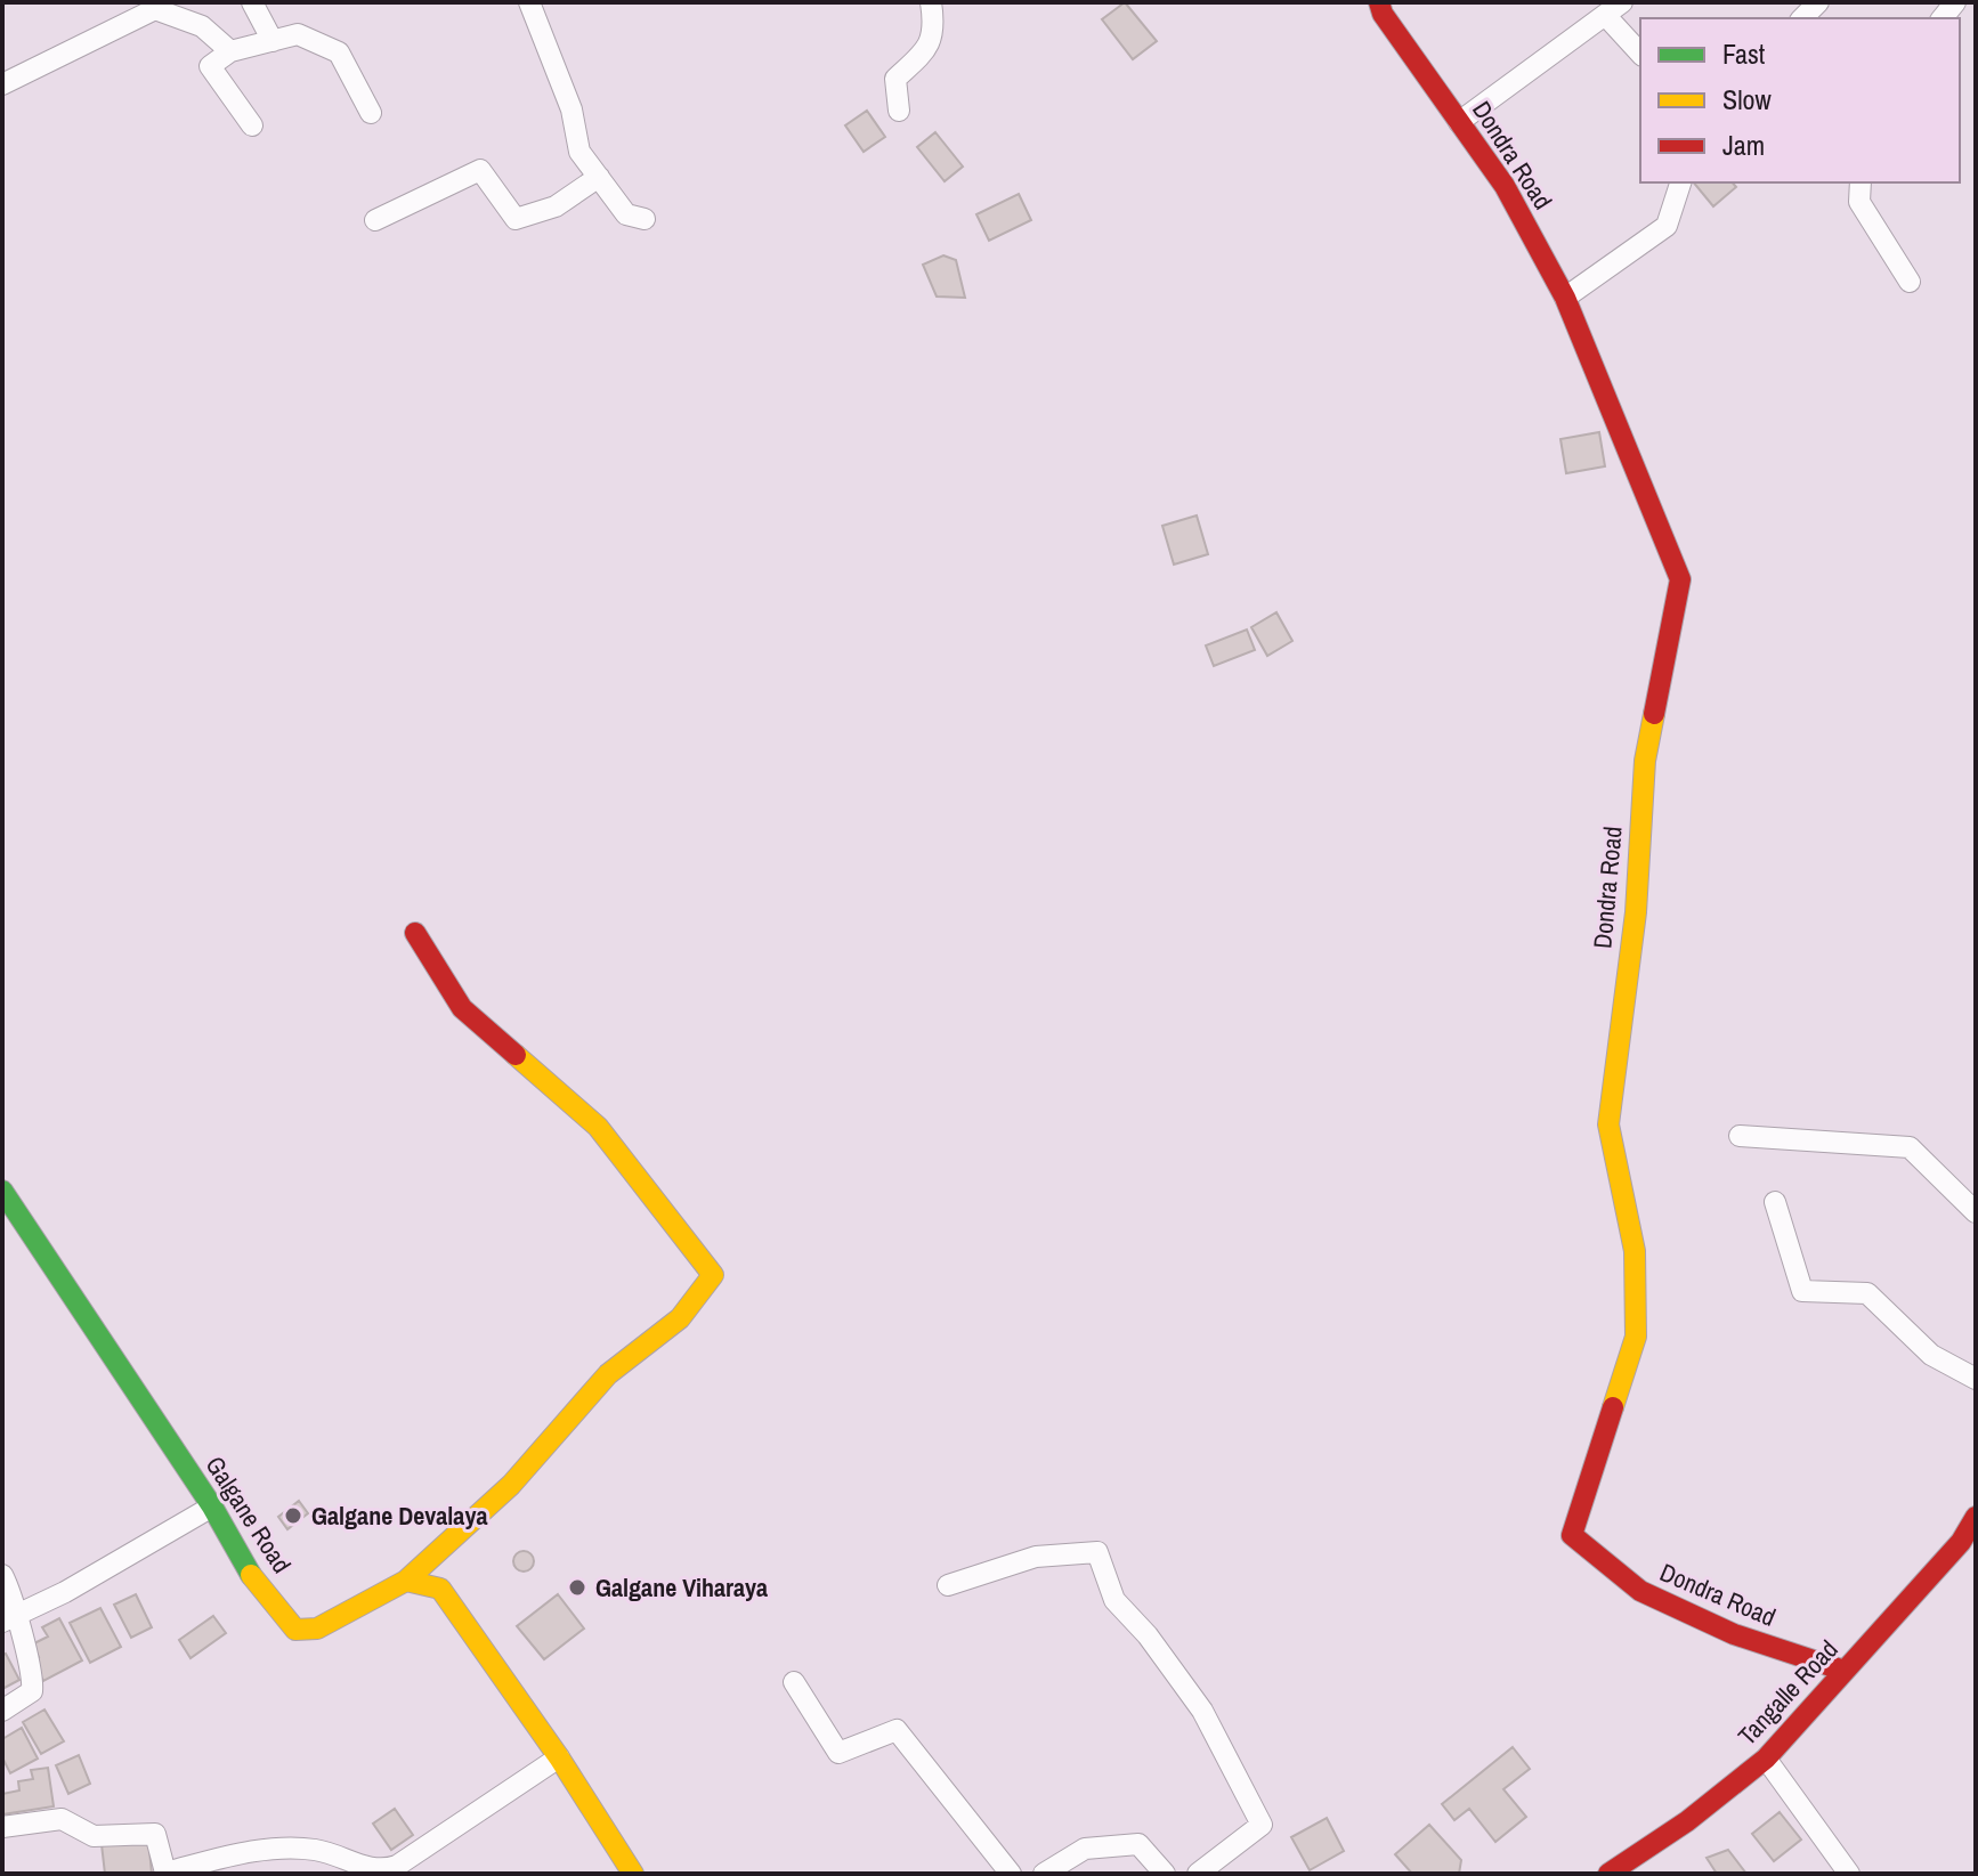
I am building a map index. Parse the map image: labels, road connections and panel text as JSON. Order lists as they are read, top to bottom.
{
  "streets": {
    "main road": ["Dondra Road", "Galgane Road", "Tangalle Road"]
  },
  "crossings": [
    ["Dondra Road", "Tangalle Road"]
  ],
  "places": ["Galgane Devalaya", "Galgane Viharaya"],
  "legend": ["Fast", "Slow", "Jam"]
}
